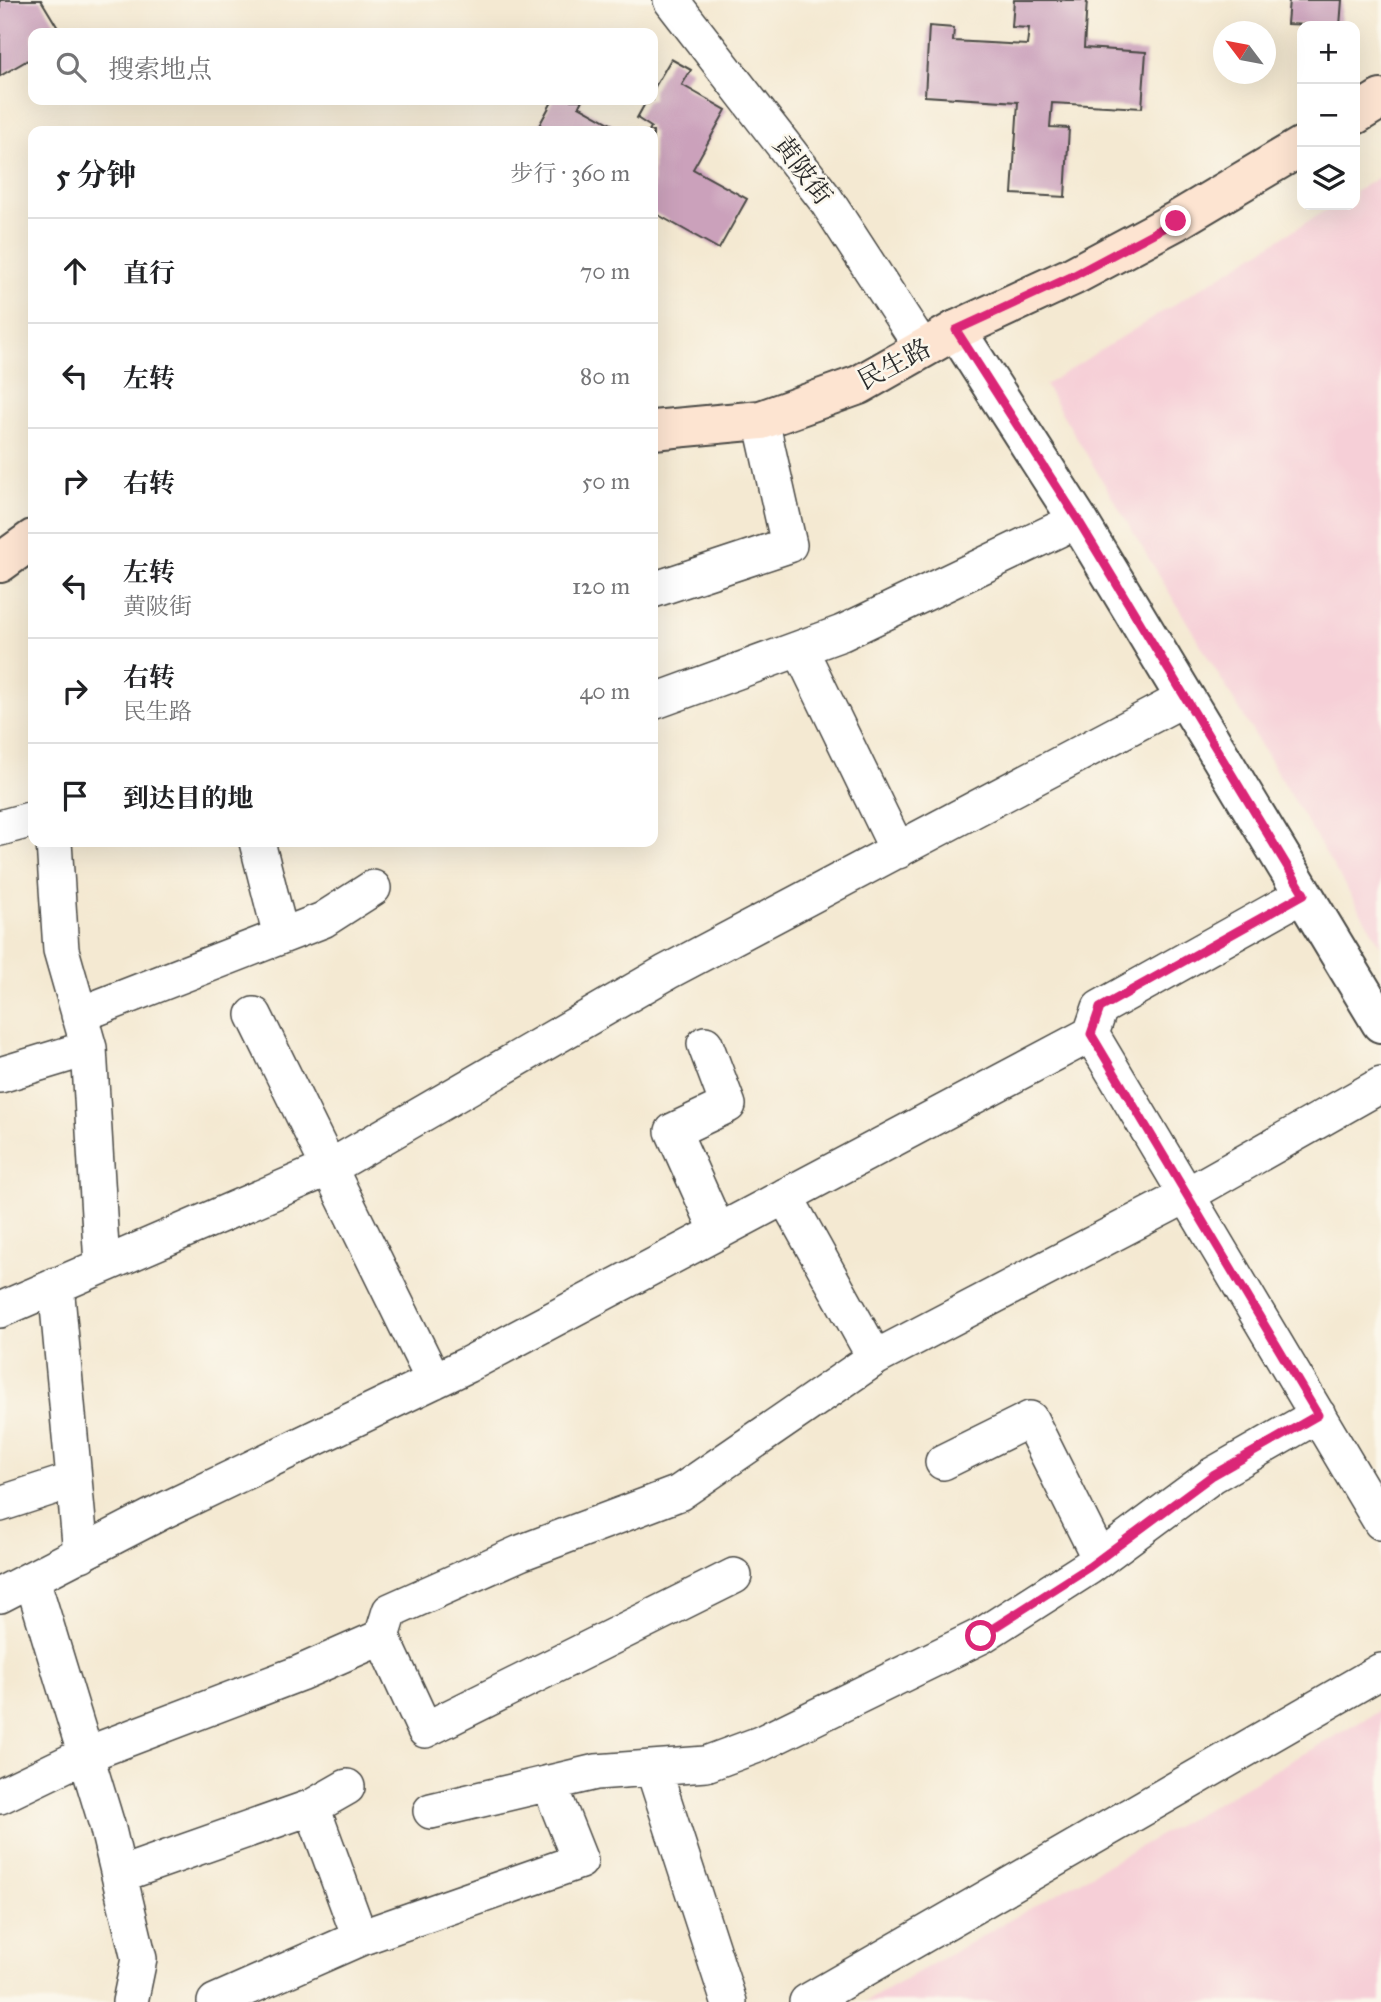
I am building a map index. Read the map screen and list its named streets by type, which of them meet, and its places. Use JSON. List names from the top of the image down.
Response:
{
  "streets": {
    "main road": ["民生路"],
    "street": ["黄陂街"]
  },
  "crossings": [
    ["黄陂街", "民生路"]
  ],
  "north": "top left",
  "page": {
    "map_buttons": ["+", "−"],
    "search": "搜索地点",
    "heading": ["5 分钟", "步行 · 360 m"],
    "list": [
      ["直行", "70 m"],
      ["左转", "80 m"],
      ["右转", "50 m"],
      ["左转", "黄陂街", "120 m"],
      ["右转", "民生路", "40 m"],
      "到达目的地"
    ]
  }
}
